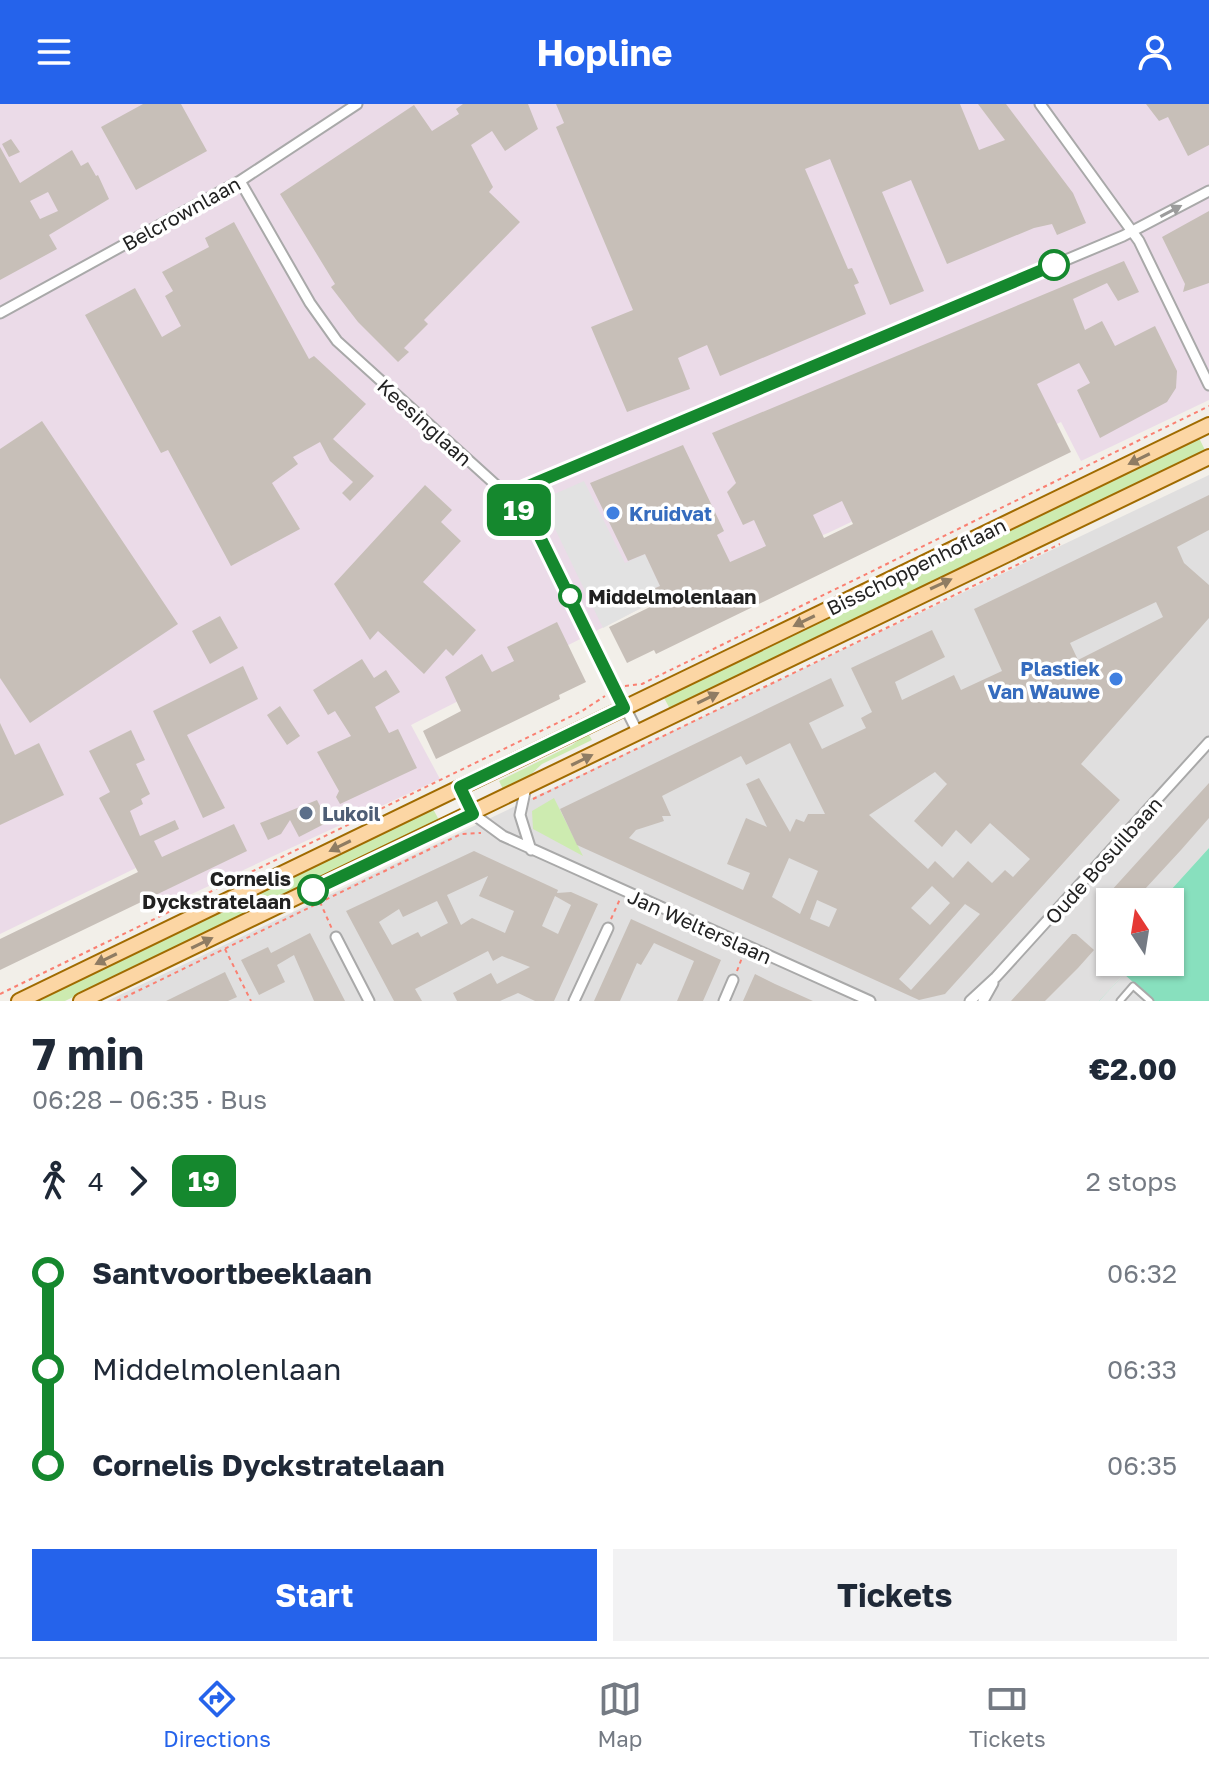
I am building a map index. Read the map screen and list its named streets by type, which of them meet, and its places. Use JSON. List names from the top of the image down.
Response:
{
  "streets": {
    "main road": ["Bisschoppenhoflaan"],
    "street": [
      "Belcrownlaan",
      "Keesinglaan",
      "Oude Bosuilbaan",
      "Jan Welterslaan"
    ]
  },
  "crossings": [
    ["Belcrownlaan", "Keesinglaan"],
    ["Keesinglaan", "Bisschoppenhoflaan"],
    ["Bisschoppenhoflaan", "Jan Welterslaan"]
  ],
  "places": [
    "Kruidvat",
    "Middelmolenlaan",
    "Plastiek Van Wauwe",
    "Lukoil",
    "Cornelis Dyckstratelaan"
  ],
  "lines": ["bus line 19"],
  "north": "top",
  "page": {
    "header": "Hopline",
    "on_map": "19",
    "heading": ["7 min", "06:28 – 06:35 · Bus", "€2.00"],
    "legs": ["4", "19", "2 stops"],
    "list": [
      {
        "name": "Santvoortbeeklaan",
        "value": "06:32"
      },
      {
        "name": "Middelmolenlaan",
        "value": "06:33"
      },
      {
        "name": "Cornelis Dyckstratelaan",
        "value": "06:35"
      }
    ],
    "buttons": ["Start", "Tickets"],
    "tabs": ["Directions", "Map", "Tickets"]
  }
}
